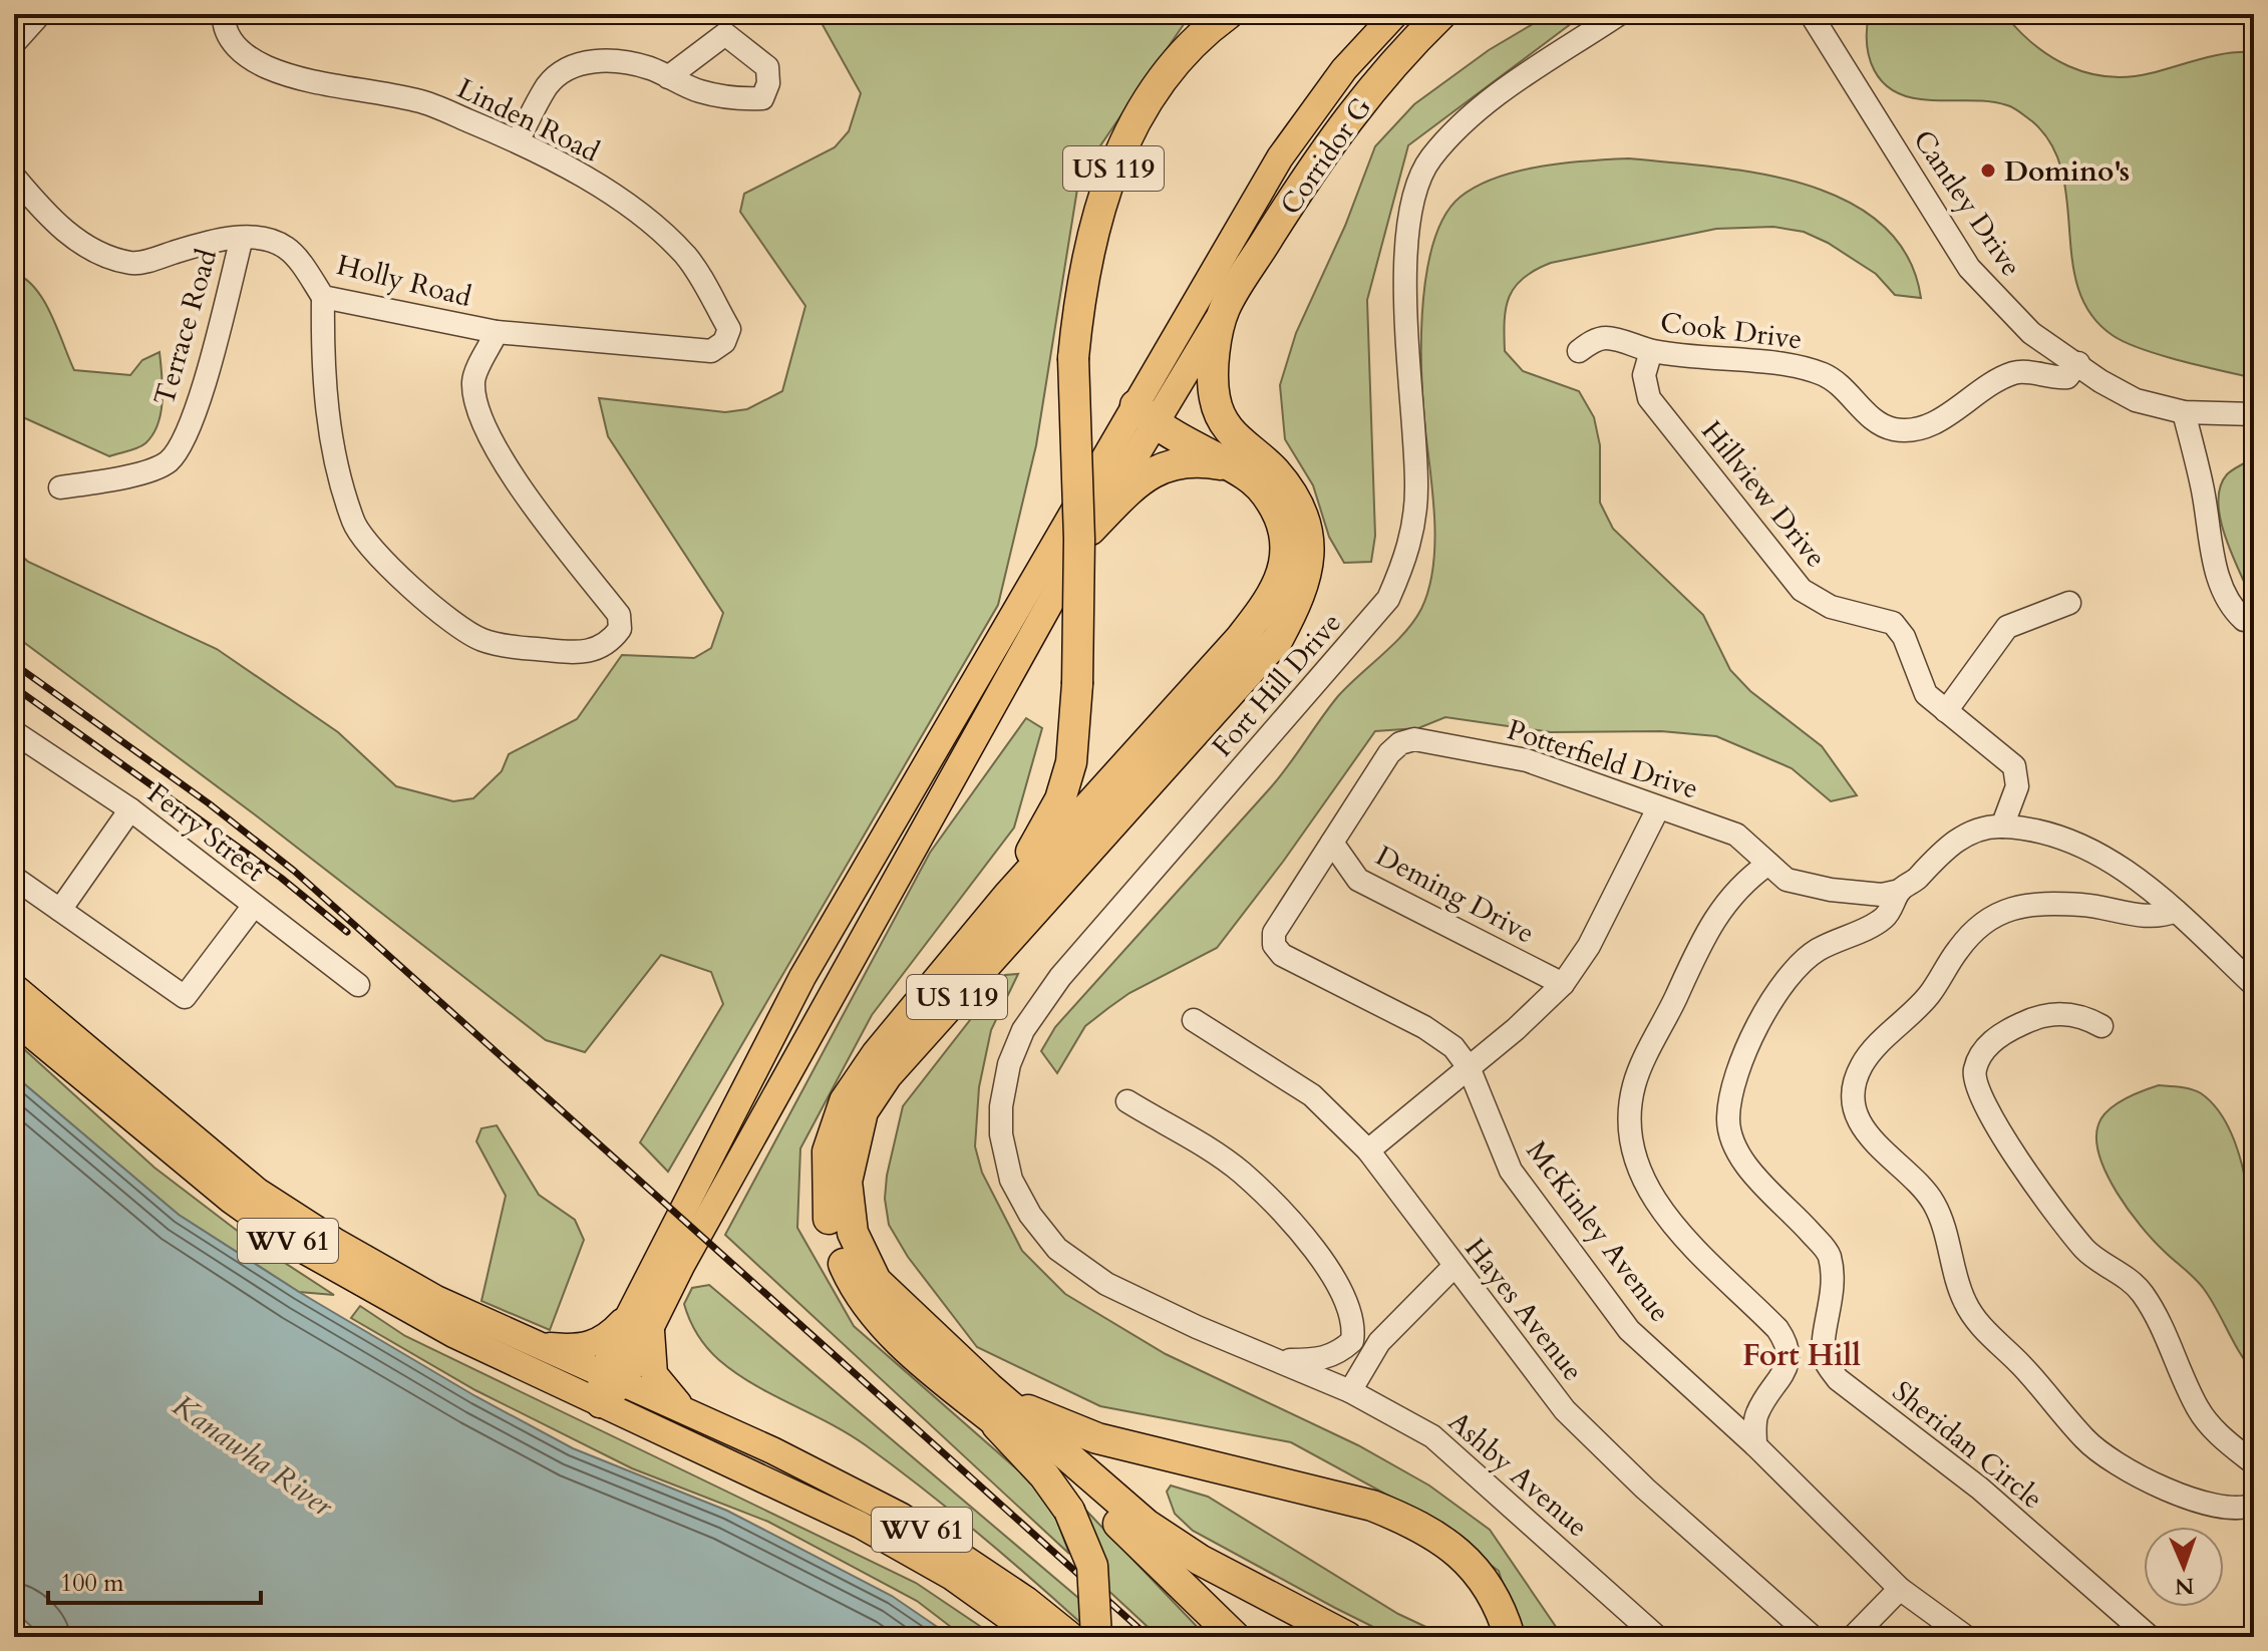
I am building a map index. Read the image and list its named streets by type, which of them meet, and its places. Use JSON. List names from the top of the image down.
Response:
{
  "streets": {
    "highway": ["Corridor G", "US 119"],
    "main road": ["WV 61"],
    "street": [
      "Linden Road",
      "Cantley Drive",
      "Holly Road",
      "Terrace Road",
      "Cook Drive",
      "Hillview Drive",
      "Fort Hill Drive",
      "Potterfield Drive",
      "Ferry Street",
      "Deming Drive",
      "McKinley Avenue",
      "Hayes Avenue",
      "Sheridan Circle",
      "Ashby Avenue"
    ]
  },
  "crossings": [
    ["Linden Road", "Holly Road"],
    ["Corridor G", "US 119"],
    ["Cantley Drive", "Cook Drive"],
    ["Holly Road", "Terrace Road"],
    ["Cook Drive", "Hillview Drive"],
    ["Fort Hill Drive", "Ashby Avenue"],
    ["Potterfield Drive", "Deming Drive"],
    ["Potterfield Drive", "McKinley Avenue"]
  ],
  "districts": ["Fort Hill"],
  "water": ["Kanawha River"],
  "places": ["Domino's"],
  "scale_bar": "100 m",
  "north": "bottom"
}
